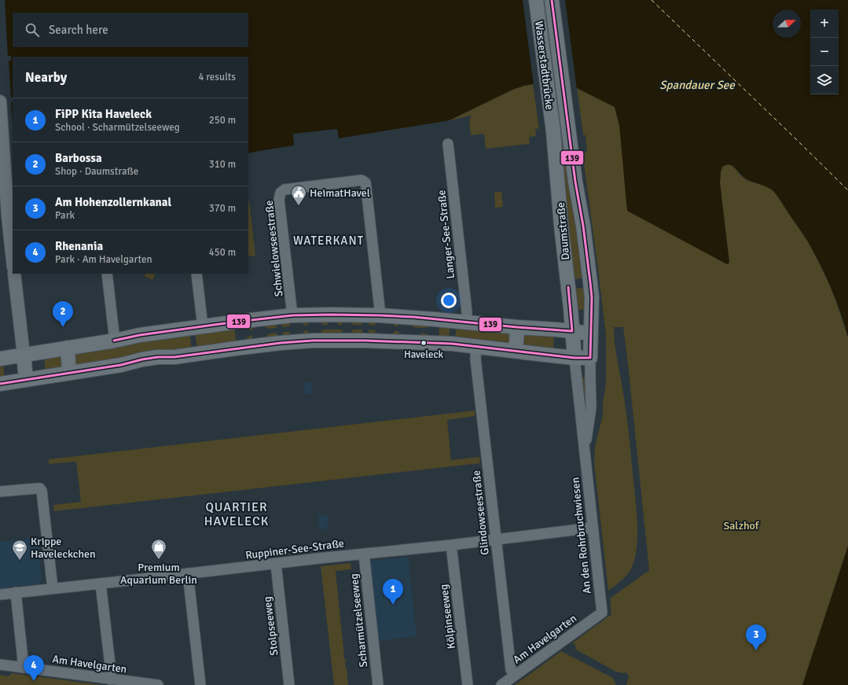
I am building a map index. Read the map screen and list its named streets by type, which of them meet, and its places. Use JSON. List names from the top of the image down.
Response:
{
  "streets": {
    "main road": ["Wasserstadtbrücke", "Daumstraße"],
    "street": [
      "Langer-See-Straße",
      "Schwielowseestraße",
      "Glindowseestraße",
      "An den Rohrbruchwiesen",
      "Ruppiner-See-Straße",
      "Kölpinseeweg",
      "Scharmützelseeweg",
      "Stolpseeweg",
      "Am Havelgarten"
    ]
  },
  "crossings": [
    ["Wasserstadtbrücke", "Daumstraße"],
    ["Daumstraße", "An den Rohrbruchwiesen"],
    ["Glindowseestraße", "Ruppiner-See-Straße"],
    ["Glindowseestraße", "Am Havelgarten"],
    ["An den Rohrbruchwiesen", "Ruppiner-See-Straße"],
    ["An den Rohrbruchwiesen", "Am Havelgarten"],
    ["Ruppiner-See-Straße", "Kölpinseeweg"],
    ["Ruppiner-See-Straße", "Scharmützelseeweg"],
    ["Ruppiner-See-Straße", "Stolpseeweg"]
  ],
  "districts": ["WATERKANT", "QUARTIER HAVELECK"],
  "water": ["Spandauer See"],
  "parks": ["Salzhof"],
  "places": {
    "public building": ["HeimatHavel"],
    "other": ["Haveleck"],
    "shop": ["Premium Aquarium Berlin"],
    "school or university": ["Krippe Haveleckchen"]
  },
  "lines": ["transit line 139"],
  "north": "right",
  "page": {
    "map_buttons": ["+", "−"],
    "search": "Search here",
    "heading": ["Nearby", "4 results"],
    "list": [
      {
        "mark": "1",
        "name": "FiPP Kita Haveleck",
        "note": "School · Scharmützelseeweg",
        "value": "250 m"
      },
      {
        "mark": "2",
        "name": "Barbossa",
        "note": "Shop · Daumstraße",
        "value": "310 m"
      },
      {
        "mark": "3",
        "name": "Am Hohenzollernkanal",
        "note": "Park",
        "value": "370 m"
      },
      {
        "mark": "4",
        "name": "Rhenania",
        "note": "Park · Am Havelgarten",
        "value": "450 m"
      }
    ],
    "pins": [
      "2",
      "1",
      "3",
      "4"
    ]
  }
}
